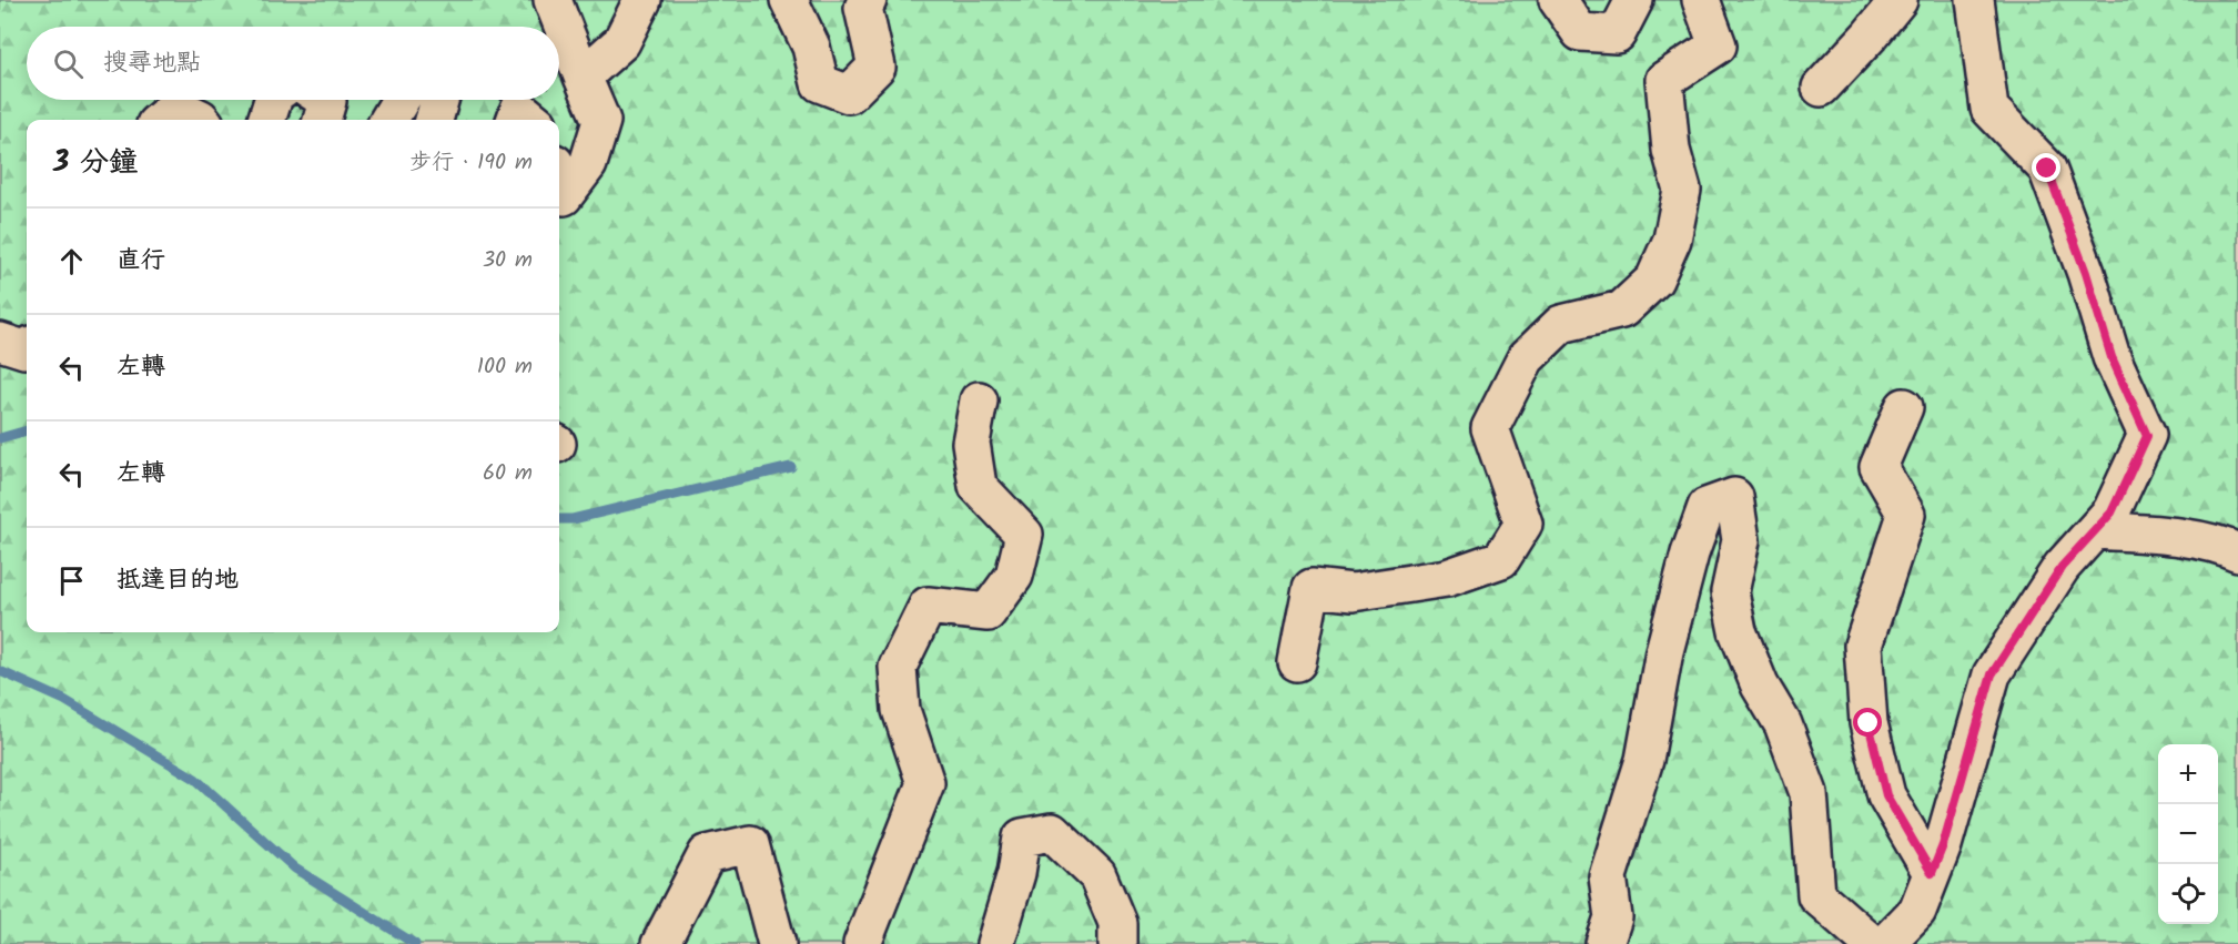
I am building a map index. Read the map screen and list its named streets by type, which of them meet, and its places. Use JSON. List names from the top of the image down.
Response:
{
  "page": {
    "search": "搜尋地點",
    "heading": ["3 分鐘", "步行 · 190 m"],
    "list": [
      ["直行", "30 m"],
      ["左轉", "100 m"],
      ["左轉", "60 m"],
      "抵達目的地"
    ],
    "map_buttons": ["+", "−"]
  }
}
